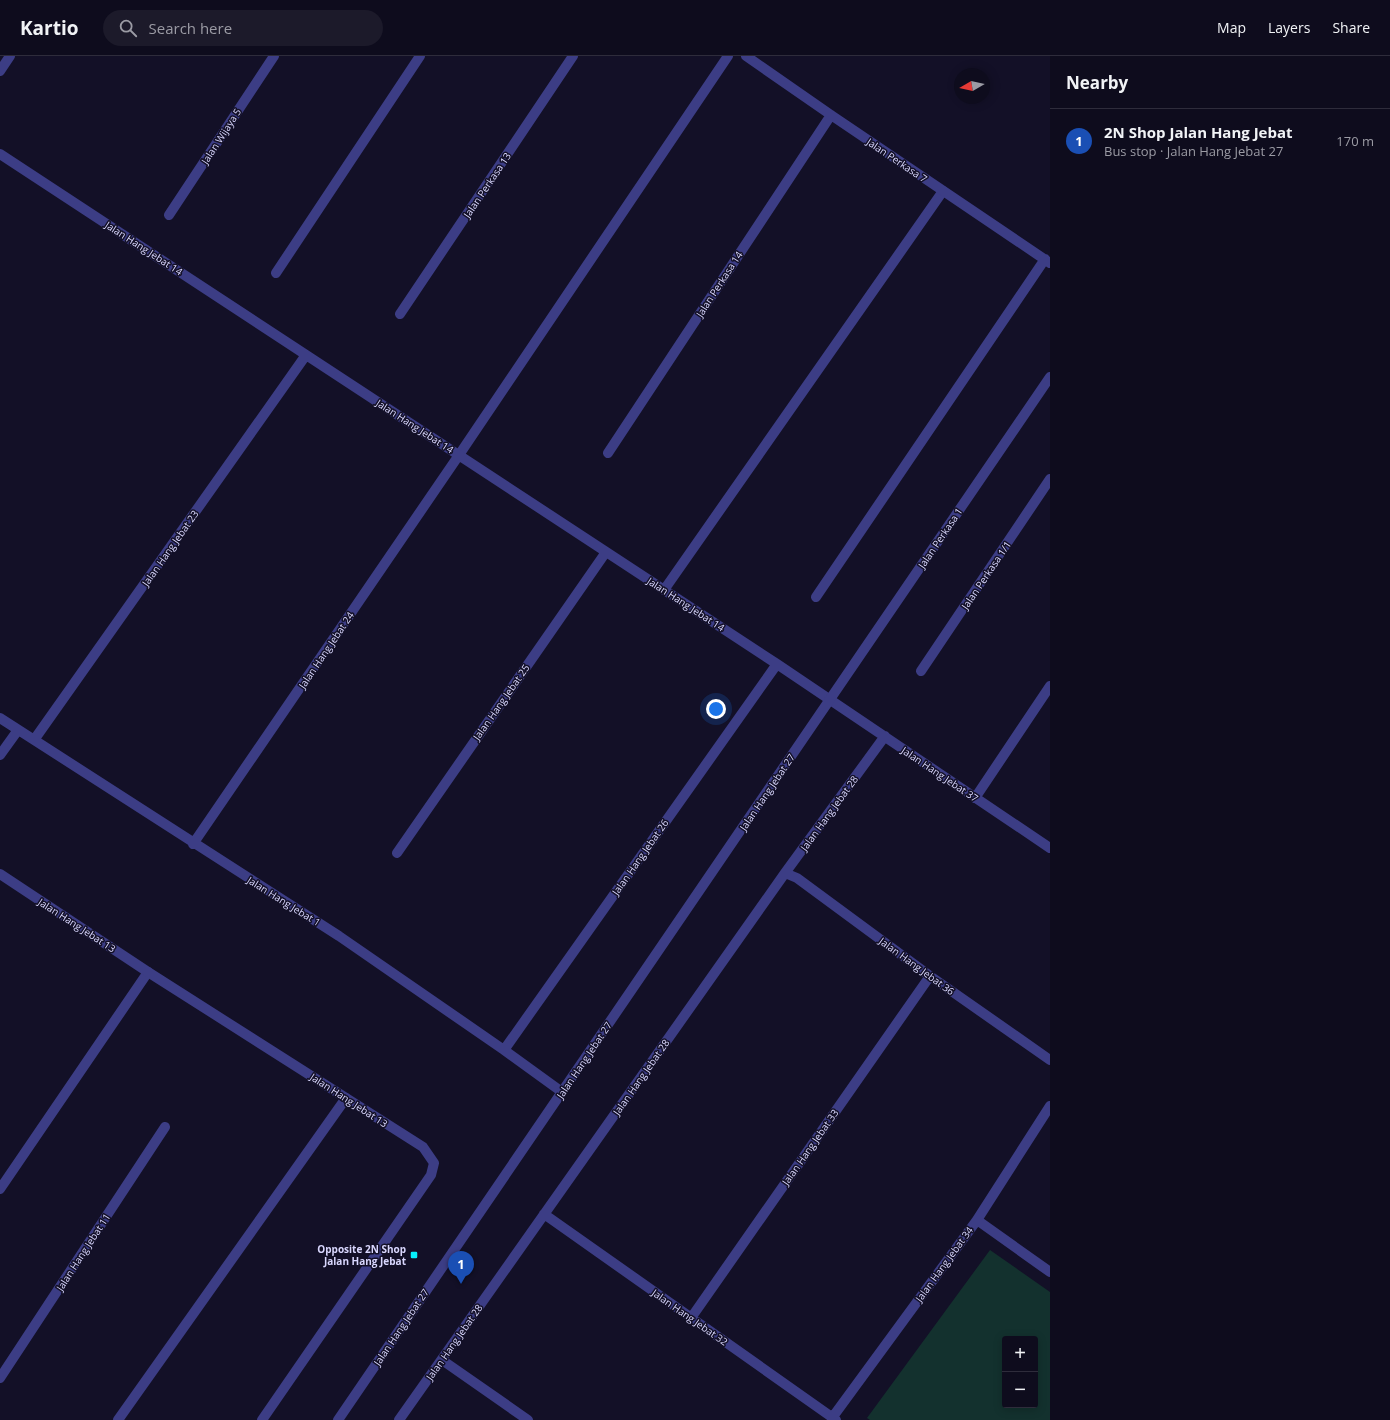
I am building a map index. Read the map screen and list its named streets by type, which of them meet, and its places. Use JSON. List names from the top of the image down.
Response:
{
  "streets": {
    "street": [
      "Jalan Wijaya 5",
      "Jalan Perkasa 7",
      "Jalan Perkasa 13",
      "Jalan Hang Jebat 14",
      "Jalan Perkasa 14",
      "Jalan Perkasa 1",
      "Jalan Hang Jebat 23",
      "Jalan Perkasa 1/1",
      "Jalan Hang Jebat 24",
      "Jalan Hang Jebat 25",
      "Jalan Hang Jebat 37",
      "Jalan Hang Jebat 27",
      "Jalan Hang Jebat 28",
      "Jalan Hang Jebat 26",
      "Jalan Hang Jebat 1",
      "Jalan Hang Jebat 13",
      "Jalan Hang Jebat 36",
      "Jalan Hang Jebat 33",
      "Jalan Hang Jebat 11",
      "Jalan Hang Jebat 34",
      "Jalan Hang Jebat 32"
    ]
  },
  "crossings": [
    ["Jalan Perkasa 7", "Jalan Perkasa 14"],
    ["Jalan Hang Jebat 14", "Jalan Perkasa 1"],
    ["Jalan Hang Jebat 14", "Jalan Hang Jebat 23"],
    ["Jalan Hang Jebat 14", "Jalan Hang Jebat 24"],
    ["Jalan Hang Jebat 14", "Jalan Hang Jebat 25"],
    ["Jalan Hang Jebat 14", "Jalan Hang Jebat 37"],
    ["Jalan Hang Jebat 14", "Jalan Hang Jebat 27"],
    ["Jalan Hang Jebat 14", "Jalan Hang Jebat 26"],
    ["Jalan Perkasa 1", "Jalan Hang Jebat 37"],
    ["Jalan Perkasa 1", "Jalan Hang Jebat 27"],
    ["Jalan Hang Jebat 23", "Jalan Hang Jebat 1"],
    ["Jalan Hang Jebat 24", "Jalan Hang Jebat 1"],
    ["Jalan Hang Jebat 37", "Jalan Hang Jebat 27"],
    ["Jalan Hang Jebat 37", "Jalan Hang Jebat 28"],
    ["Jalan Hang Jebat 27", "Jalan Hang Jebat 1"],
    ["Jalan Hang Jebat 28", "Jalan Hang Jebat 36"],
    ["Jalan Hang Jebat 28", "Jalan Hang Jebat 32"],
    ["Jalan Hang Jebat 26", "Jalan Hang Jebat 1"],
    ["Jalan Hang Jebat 36", "Jalan Hang Jebat 33"],
    ["Jalan Hang Jebat 33", "Jalan Hang Jebat 32"],
    ["Jalan Hang Jebat 34", "Jalan Hang Jebat 32"]
  ],
  "places": {
    "transit": ["Opposite 2N Shop Jalan Hang Jebat"]
  },
  "north": "left",
  "page": {
    "header": "Kartio",
    "search": "Search here",
    "nav": ["Map", "Layers", "Share"],
    "heading": "Nearby",
    "list": [
      {
        "mark": "1",
        "name": "2N Shop Jalan Hang Jebat",
        "note": "Bus stop · Jalan Hang Jebat 27",
        "value": "170 m"
      }
    ],
    "pins": "1",
    "map_buttons": ["+", "−"]
  }
}
